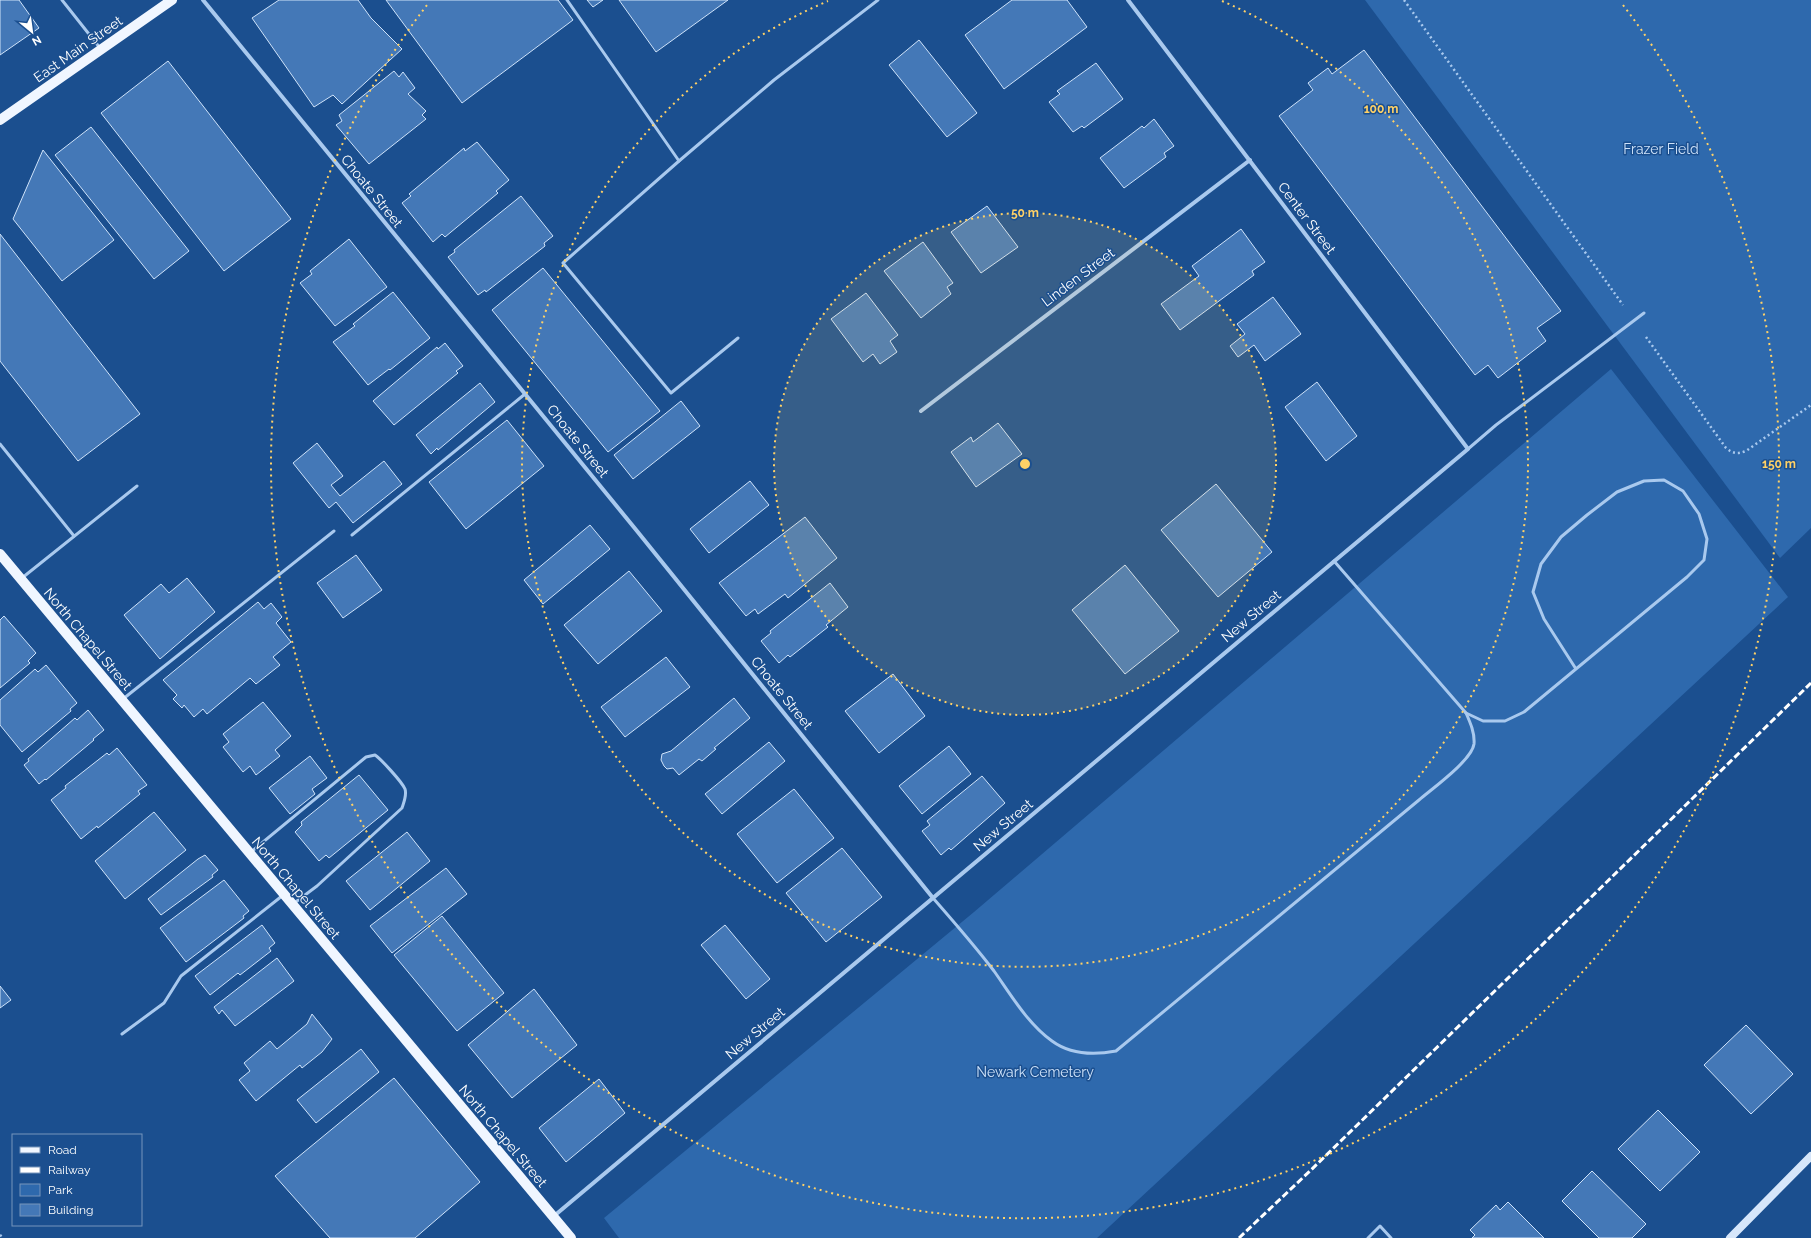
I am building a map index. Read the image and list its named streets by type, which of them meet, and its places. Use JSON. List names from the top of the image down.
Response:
{
  "streets": {
    "main road": ["East Main Street", "North Chapel Street"],
    "street": [
      "Choate Street",
      "Center Street",
      "Linden Street",
      "New Street"
    ]
  },
  "crossings": [
    ["Choate Street", "New Street"],
    ["Center Street", "Linden Street"],
    ["Center Street", "New Street"],
    ["New Street", "North Chapel Street"]
  ],
  "parks": ["Frazer Field", "Newark Cemetery"],
  "legend": [
    "Road",
    "Railway",
    "Park",
    "Building"
  ],
  "north": "bottom right",
  "rings": ["100 m", "50 m", "150 m"]
}
